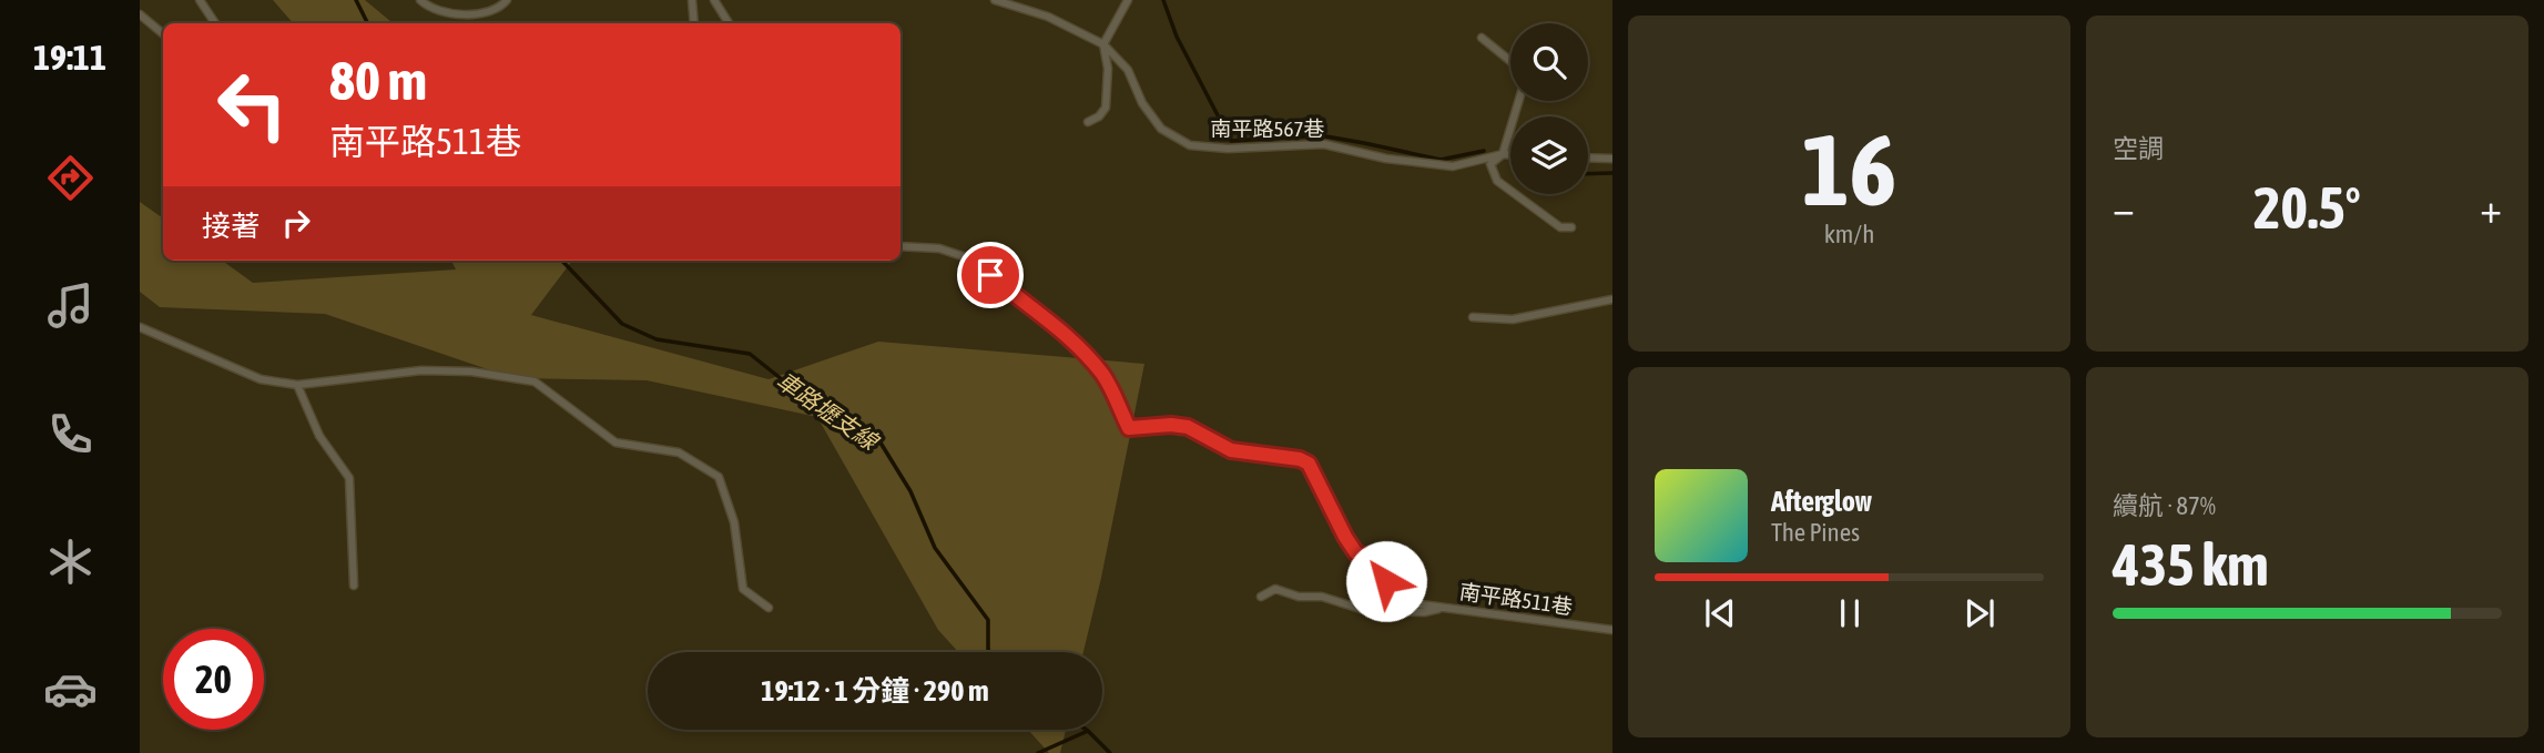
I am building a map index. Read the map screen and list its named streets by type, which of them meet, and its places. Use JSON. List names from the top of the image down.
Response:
{
  "streets": {
    "lane": ["南平路567巷", "南平路511巷"]
  },
  "water": ["車路壢支線"],
  "page": {
    "tabs": "19:11",
    "tile": [
      ["16", "km/h"],
      "空調",
      ["續航 · 87%", "435 km"]
    ],
    "turn": ["80 m", "南平路511巷"],
    "heat": ["−", "20.5°", "+"],
    "then": "接著",
    "song": ["Afterglow", "The Pines"],
    "limit": "20",
    "trip": "19:12 · 1 分鐘 · 290 m"
  }
}
